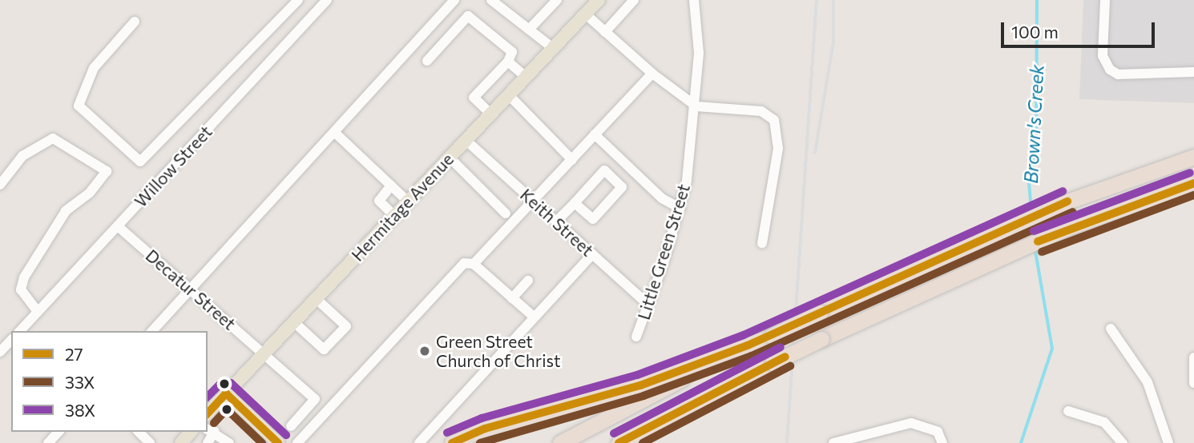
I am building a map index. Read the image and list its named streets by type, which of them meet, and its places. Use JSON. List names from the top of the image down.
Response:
{
  "streets": {
    "main road": ["Hermitage Avenue"],
    "street": [
      "Willow Street",
      "Keith Street",
      "Little Green Street",
      "Decatur Street"
    ]
  },
  "crossings": [
    ["Willow Street", "Decatur Street"],
    ["Hermitage Avenue", "Keith Street"],
    ["Hermitage Avenue", "Decatur Street"],
    ["Keith Street", "Little Green Street"]
  ],
  "water": ["Brown's Creek"],
  "places": ["Green Street Church of Christ"],
  "lines": ["transit line 38X", "transit line 27", "transit line 33X"],
  "legend": ["27", "33X", "38X"],
  "scale_bar": "100 m"
}
